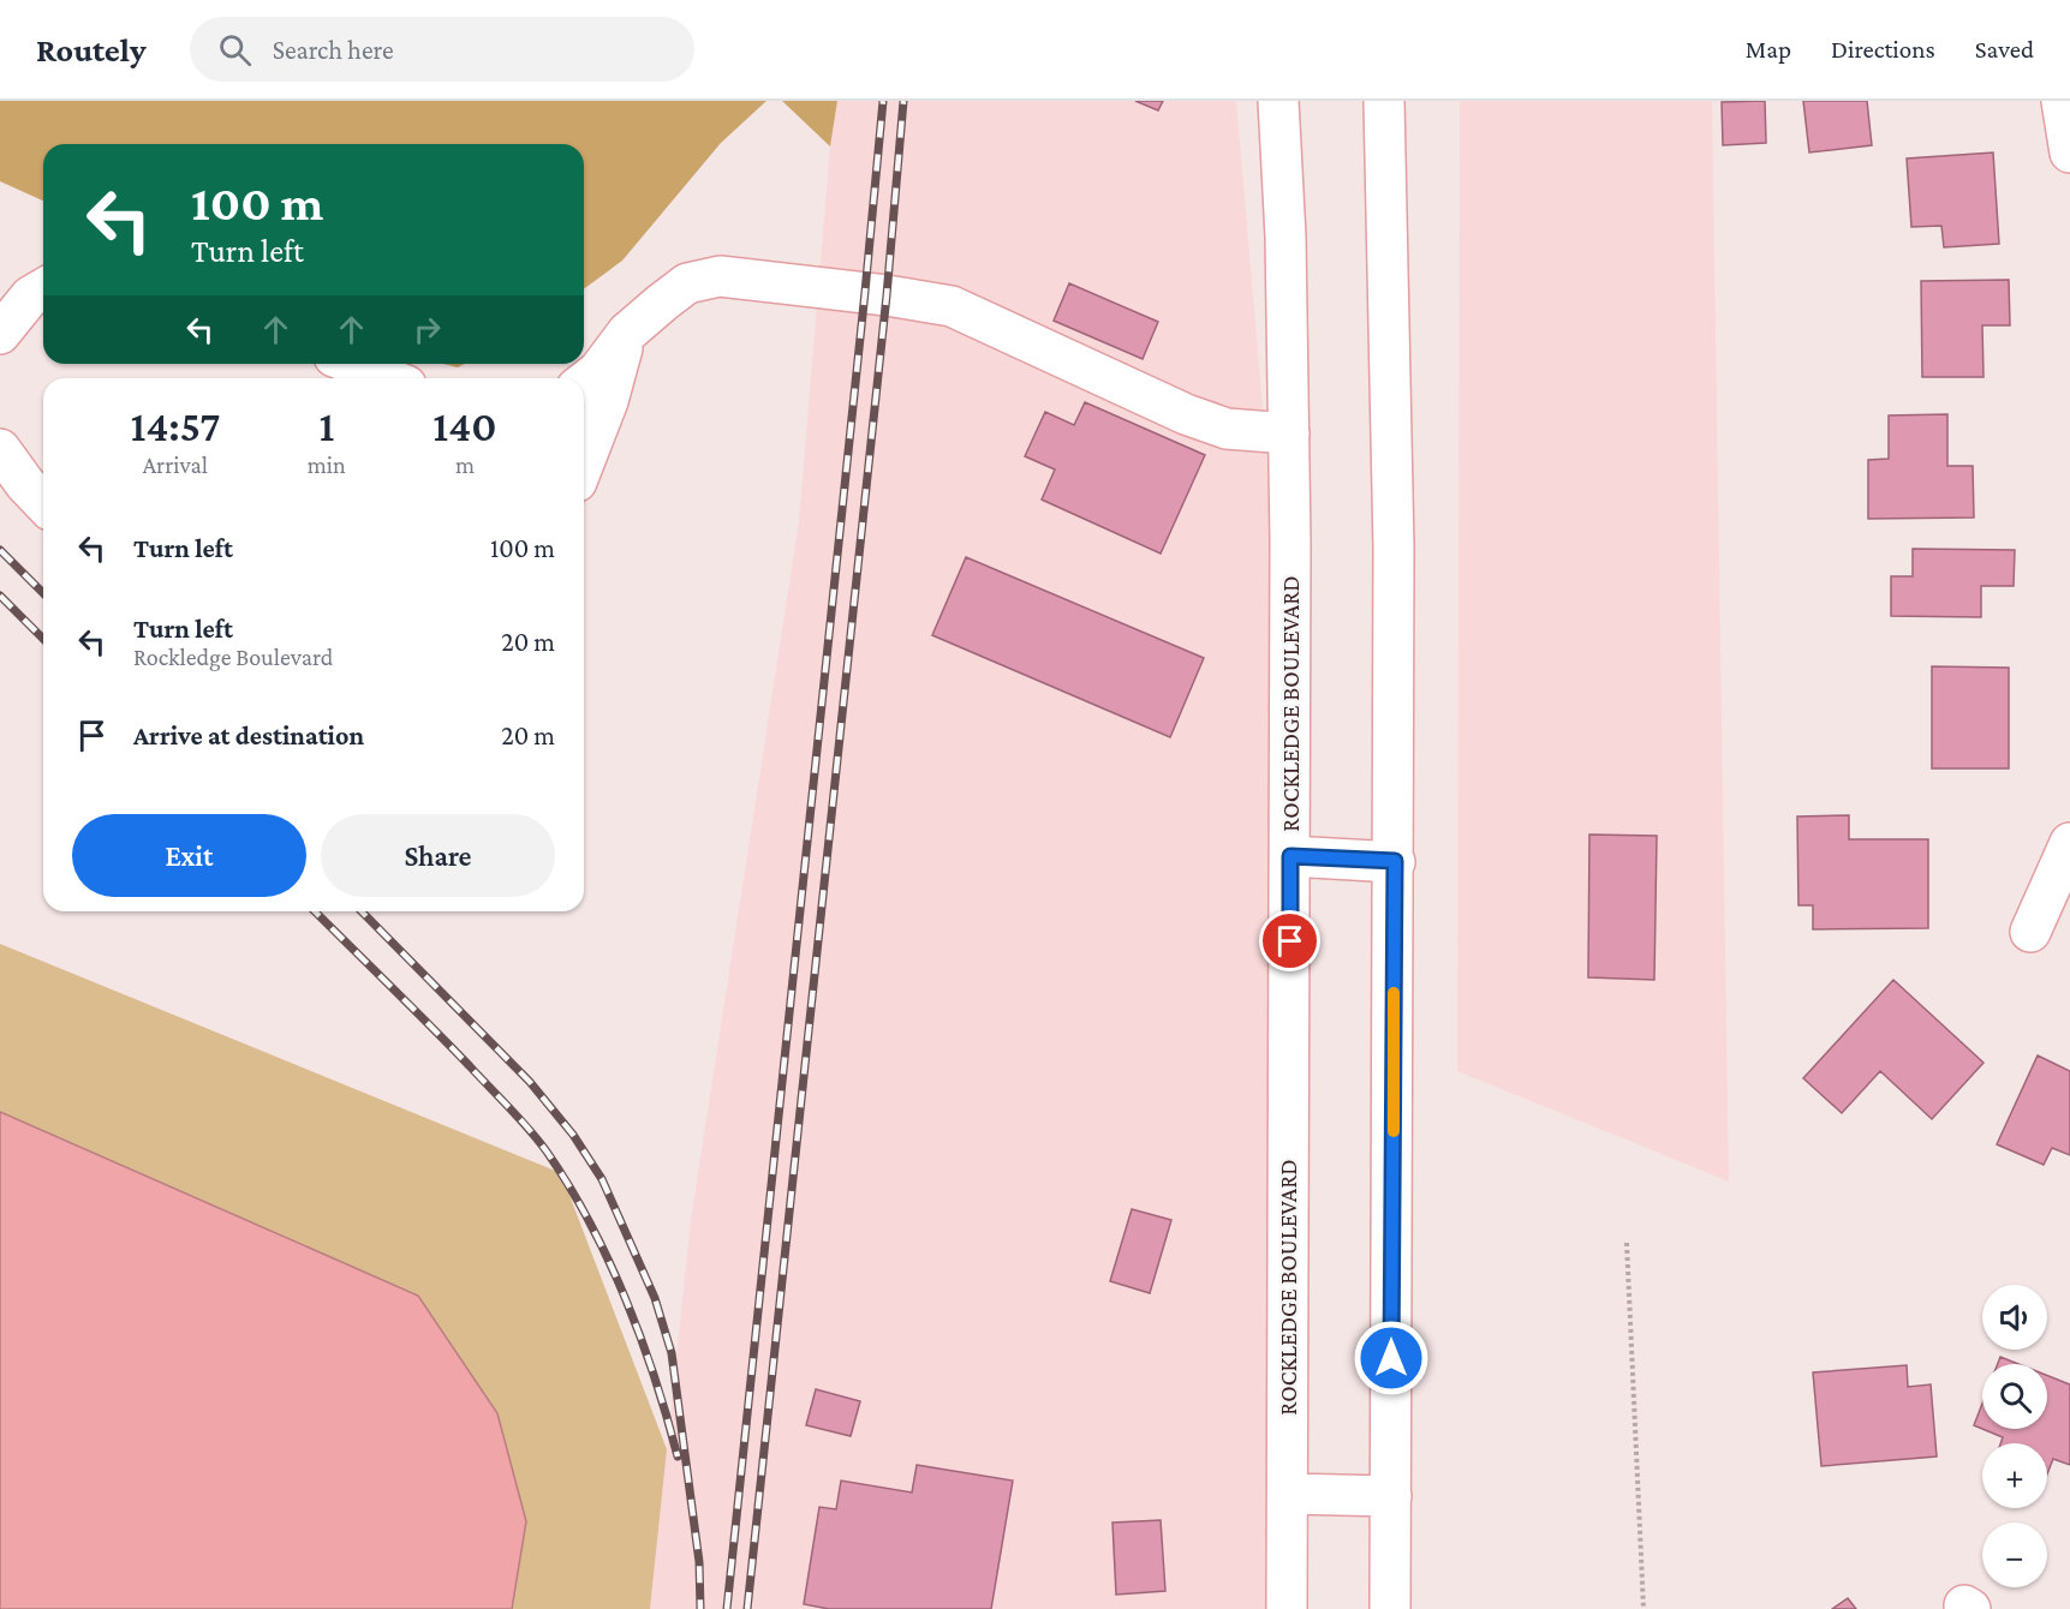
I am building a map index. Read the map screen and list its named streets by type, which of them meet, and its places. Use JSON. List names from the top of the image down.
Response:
{
  "streets": {
    "main road": ["ROCKLEDGE BOULEVARD"]
  },
  "page": {
    "header": "Routely",
    "search": "Search here",
    "nav": ["Map", "Directions", "Saved"],
    "turn": ["100 m", "Turn left"],
    "eta": [
      "14:57",
      "Arrival",
      "1",
      "min",
      "140",
      "m"
    ],
    "list": [
      {
        "name": "Turn left",
        "value": "100 m"
      },
      {
        "name": "Turn left",
        "note": "Rockledge Boulevard",
        "value": "20 m"
      },
      {
        "name": "Arrive at destination",
        "value": "20 m"
      }
    ],
    "buttons": ["Exit", "Share"],
    "map_buttons": ["+", "−"]
  }
}
